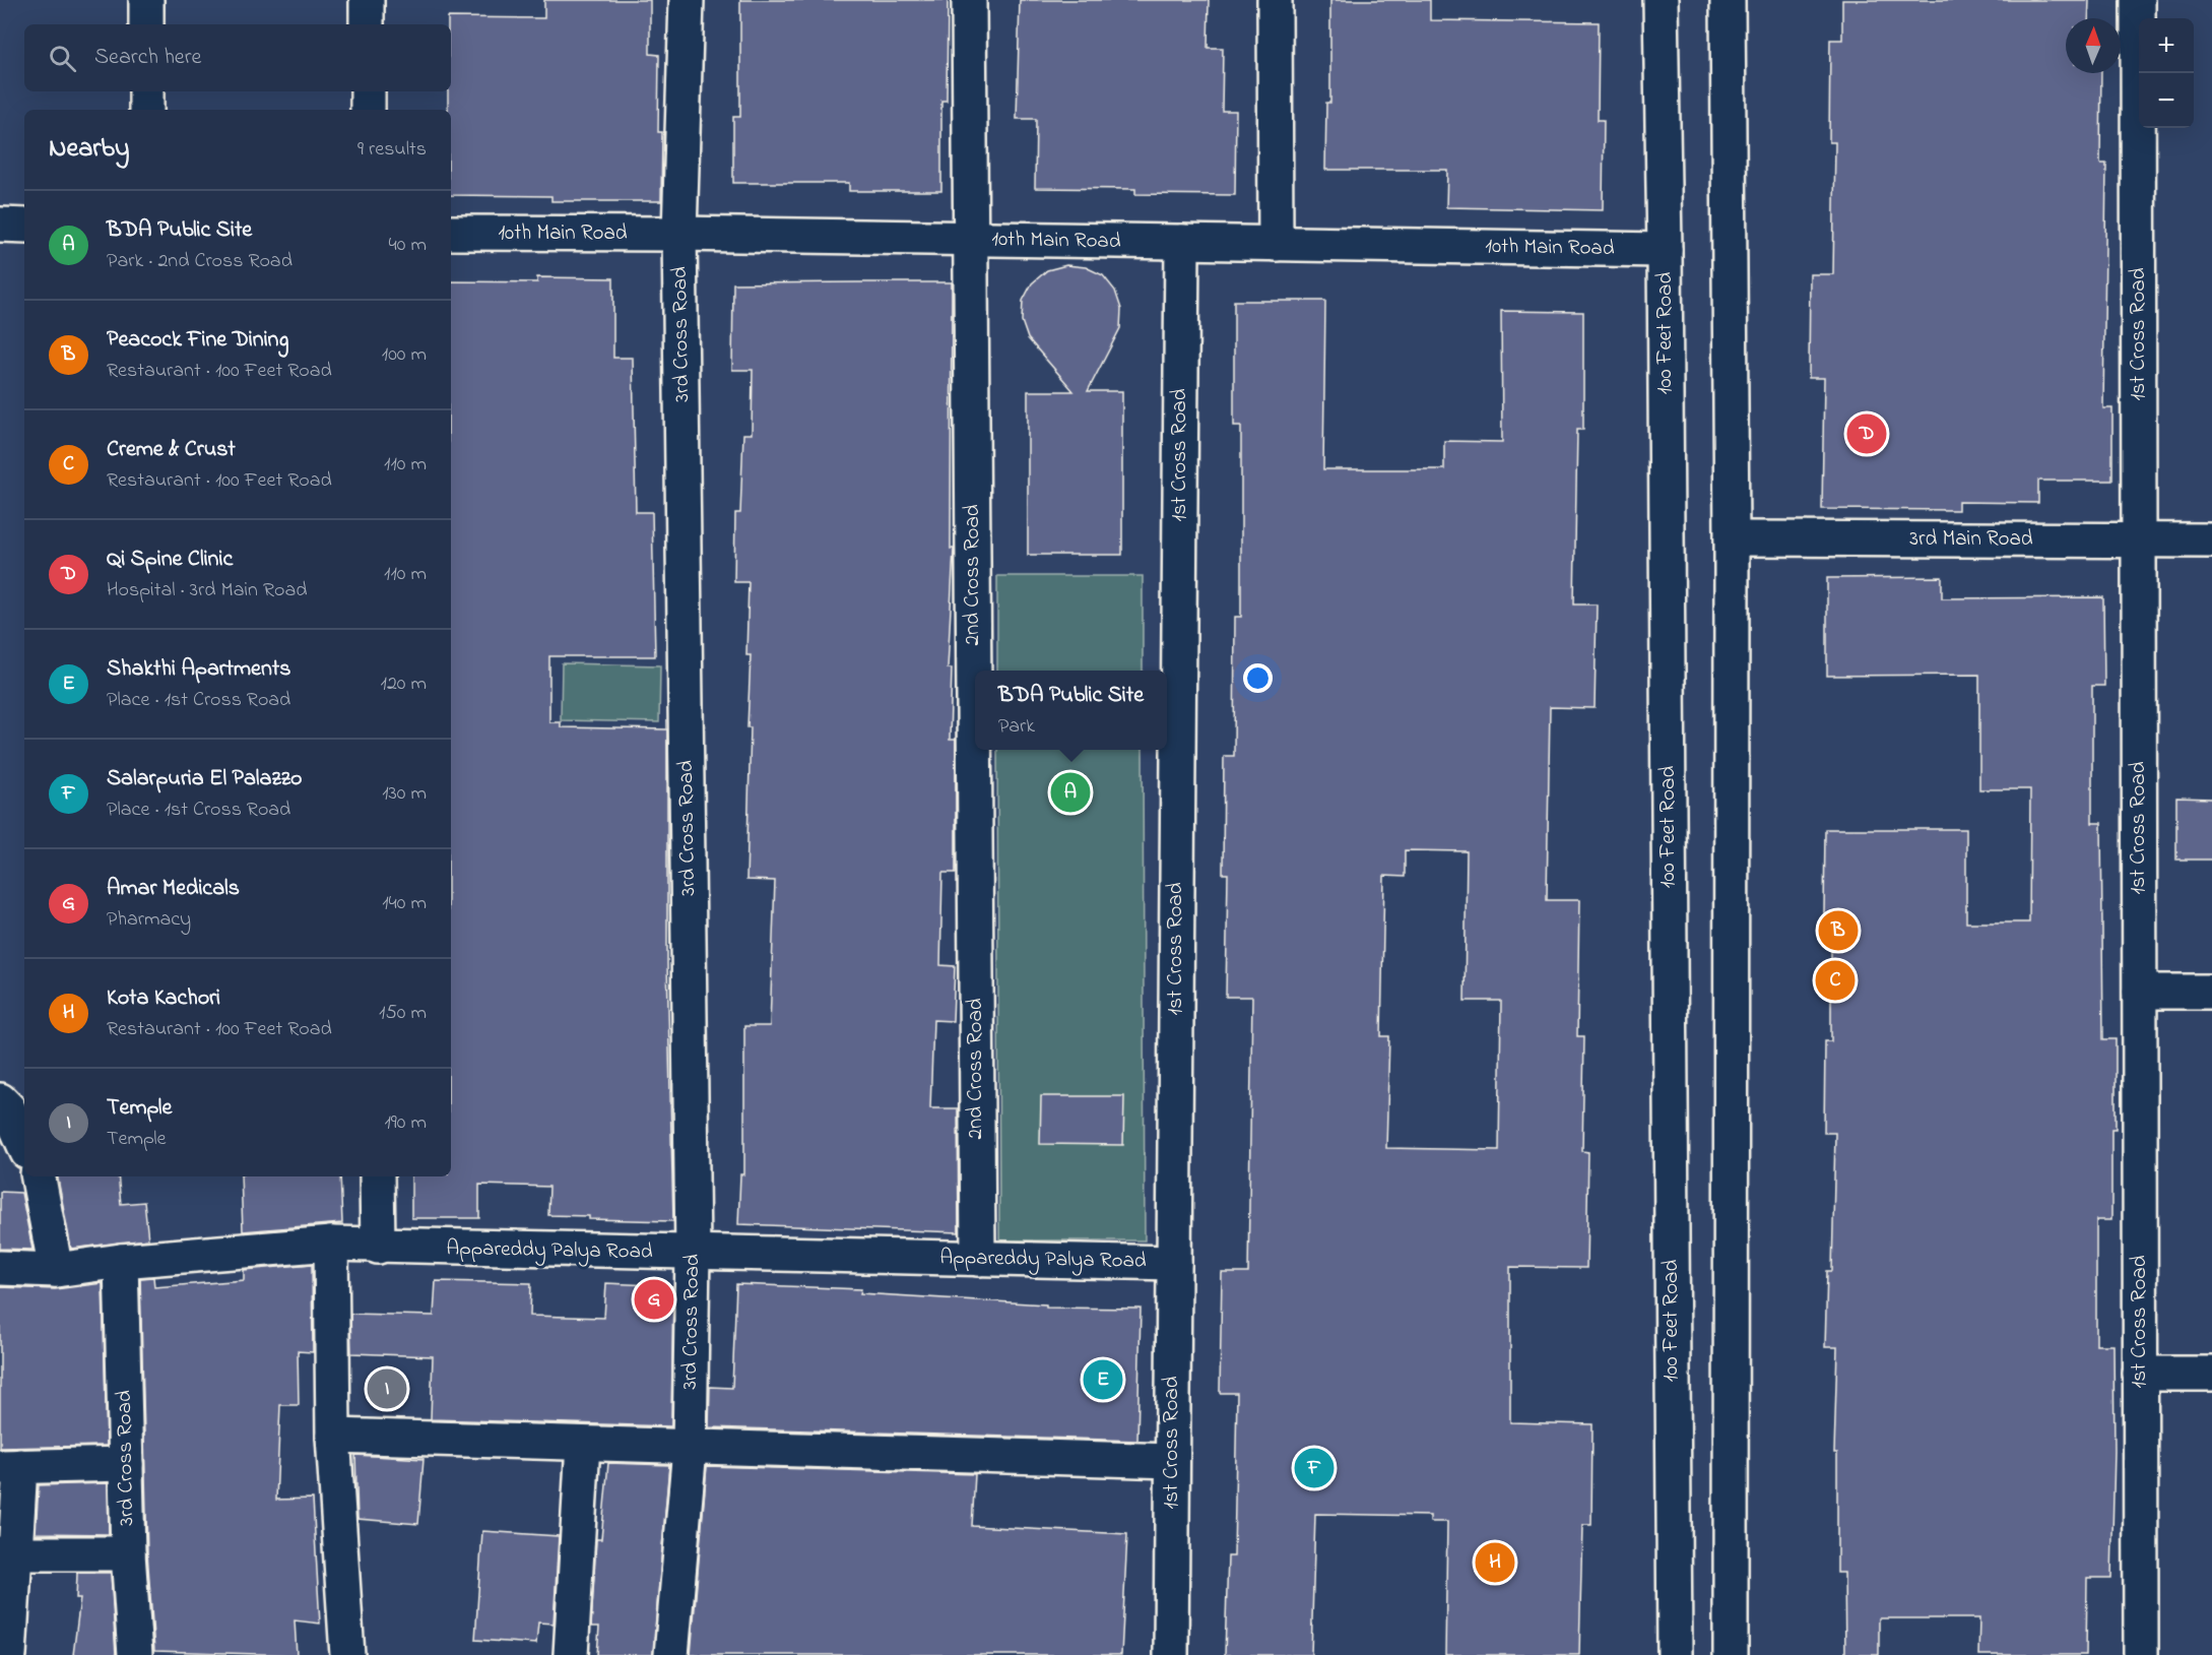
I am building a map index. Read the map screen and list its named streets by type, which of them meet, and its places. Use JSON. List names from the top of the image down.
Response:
{
  "streets": {
    "street": [
      "10th Main Road",
      "100 Feet Road",
      "3rd Cross Road",
      "1st Cross Road",
      "3rd Main Road",
      "2nd Cross Road",
      "Appareddy Palya Road"
    ]
  },
  "crossings": [
    ["10th Main Road", "100 Feet Road"],
    ["10th Main Road", "3rd Cross Road"],
    ["10th Main Road", "1st Cross Road"],
    ["10th Main Road", "2nd Cross Road"],
    ["3rd Cross Road", "Appareddy Palya Road"],
    ["1st Cross Road", "3rd Main Road"],
    ["1st Cross Road", "Appareddy Palya Road"],
    ["2nd Cross Road", "Appareddy Palya Road"]
  ],
  "north": "top",
  "page": {
    "map_buttons": ["+", "−"],
    "search": "Search here",
    "heading": ["Nearby", "9 results"],
    "list": [
      {
        "mark": "A",
        "name": "BDA Public Site",
        "note": "Park · 2nd Cross Road",
        "value": "40 m"
      },
      {
        "mark": "B",
        "name": "Peacock Fine Dining",
        "note": "Restaurant · 100 Feet Road",
        "value": "100 m"
      },
      {
        "mark": "C",
        "name": "Creme & Crust",
        "note": "Restaurant · 100 Feet Road",
        "value": "110 m"
      },
      {
        "mark": "D",
        "name": "Qi Spine Clinic",
        "note": "Hospital · 3rd Main Road",
        "value": "110 m"
      },
      {
        "mark": "E",
        "name": "Shakthi Apartments",
        "note": "Place · 1st Cross Road",
        "value": "120 m"
      },
      {
        "mark": "F",
        "name": "Salarpuria El Palazzo",
        "note": "Place · 1st Cross Road",
        "value": "130 m"
      },
      {
        "mark": "G",
        "name": "Amar Medicals",
        "note": "Pharmacy",
        "value": "140 m"
      },
      {
        "mark": "H",
        "name": "Kota Kachori",
        "note": "Restaurant · 100 Feet Road",
        "value": "150 m"
      },
      {
        "mark": "I",
        "name": "Temple",
        "note": "Temple",
        "value": "190 m"
      }
    ],
    "pins": [
      "D",
      "A",
      "B",
      "C",
      "G",
      "E",
      "I",
      "F",
      "H"
    ],
    "popup": ["BDA Public Site", "Park"]
  }
}
